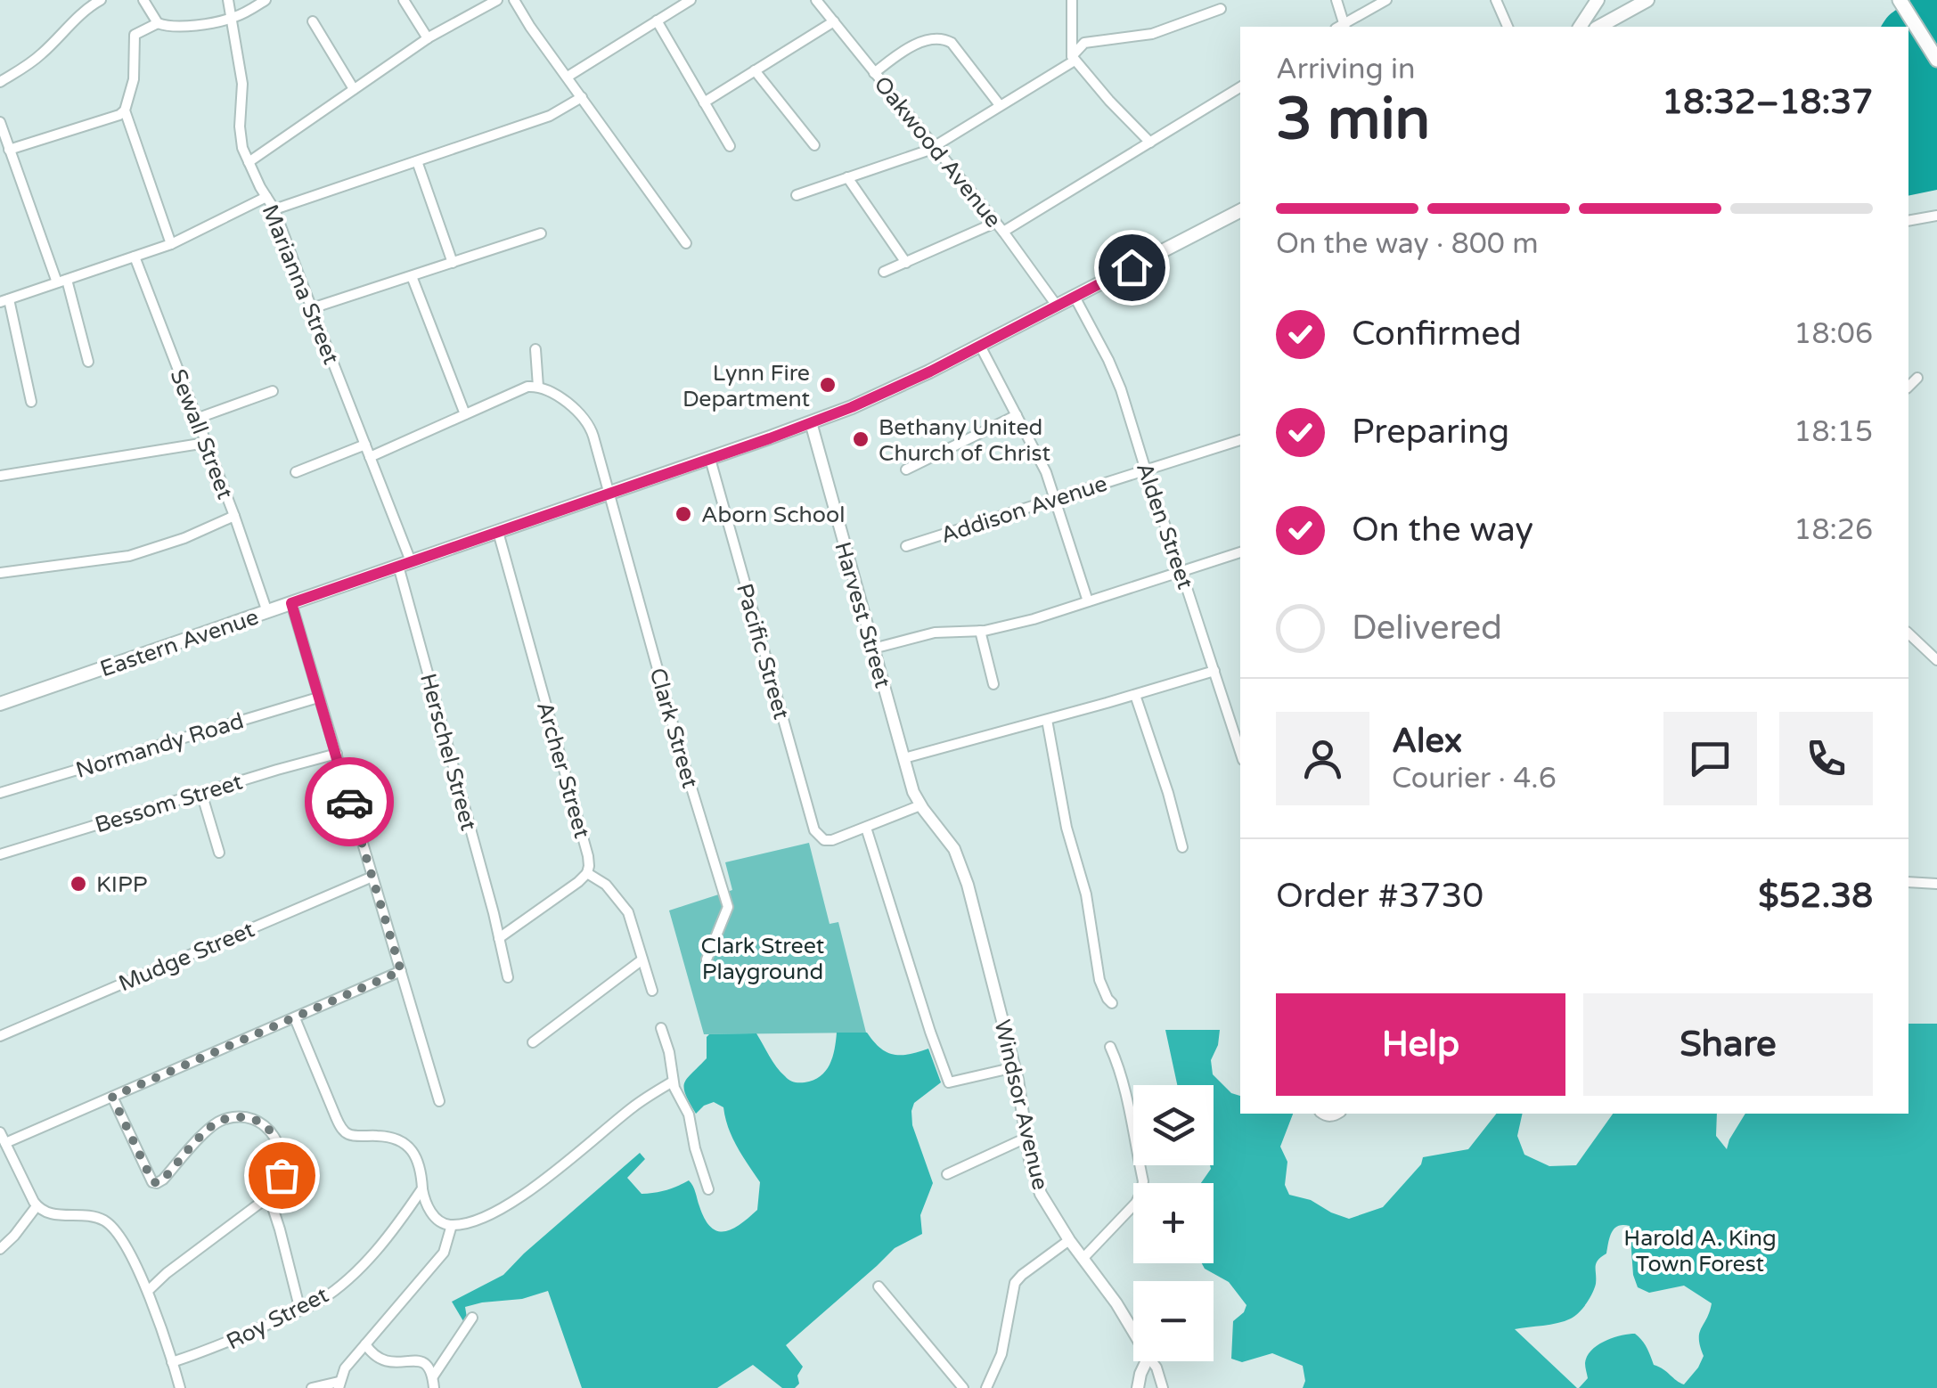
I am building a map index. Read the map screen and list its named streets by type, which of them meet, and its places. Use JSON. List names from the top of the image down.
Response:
{
  "streets": {
    "main road": ["Eastern Avenue"],
    "street": [
      "Oakwood Avenue",
      "Marianna Street",
      "Sewall Street",
      "Addison Avenue",
      "Alden Street",
      "Harvest Street",
      "Pacific Street",
      "Clark Street",
      "Normandy Road",
      "Herschel Street",
      "Archer Street",
      "Bessom Street",
      "Mudge Street",
      "Windsor Avenue",
      "Roy Street"
    ]
  },
  "crossings": [
    ["Oakwood Avenue", "Eastern Avenue"],
    ["Marianna Street", "Eastern Avenue"],
    ["Marianna Street", "Herschel Street"],
    ["Sewall Street", "Eastern Avenue"],
    ["Addison Avenue", "Alden Street"],
    ["Alden Street", "Eastern Avenue"],
    ["Harvest Street", "Eastern Avenue"],
    ["Harvest Street", "Windsor Avenue"],
    ["Eastern Avenue", "Pacific Street"],
    ["Eastern Avenue", "Clark Street"],
    ["Eastern Avenue", "Herschel Street"],
    ["Eastern Avenue", "Archer Street"]
  ],
  "parks": ["Clark Street Playground", "Harold A. King Town Forest"],
  "places": [
    "Lynn Fire Department",
    "Bethany United Church of Christ",
    "Aborn School",
    "KIPP"
  ],
  "page": {
    "heading": ["3 min", "Arriving in", "18:32–18:37"],
    "panel": [
      "Alex",
      "Courier · 4.6",
      "Order #3730",
      "$52.38"
    ],
    "bar": "On the way · 800 m",
    "list": [
      ["Confirmed", "18:06"],
      ["Preparing", "18:15"],
      ["On the way", "18:26"],
      "Delivered"
    ],
    "buttons": ["Help", "Share"],
    "map_buttons": ["+", "−"]
  }
}
